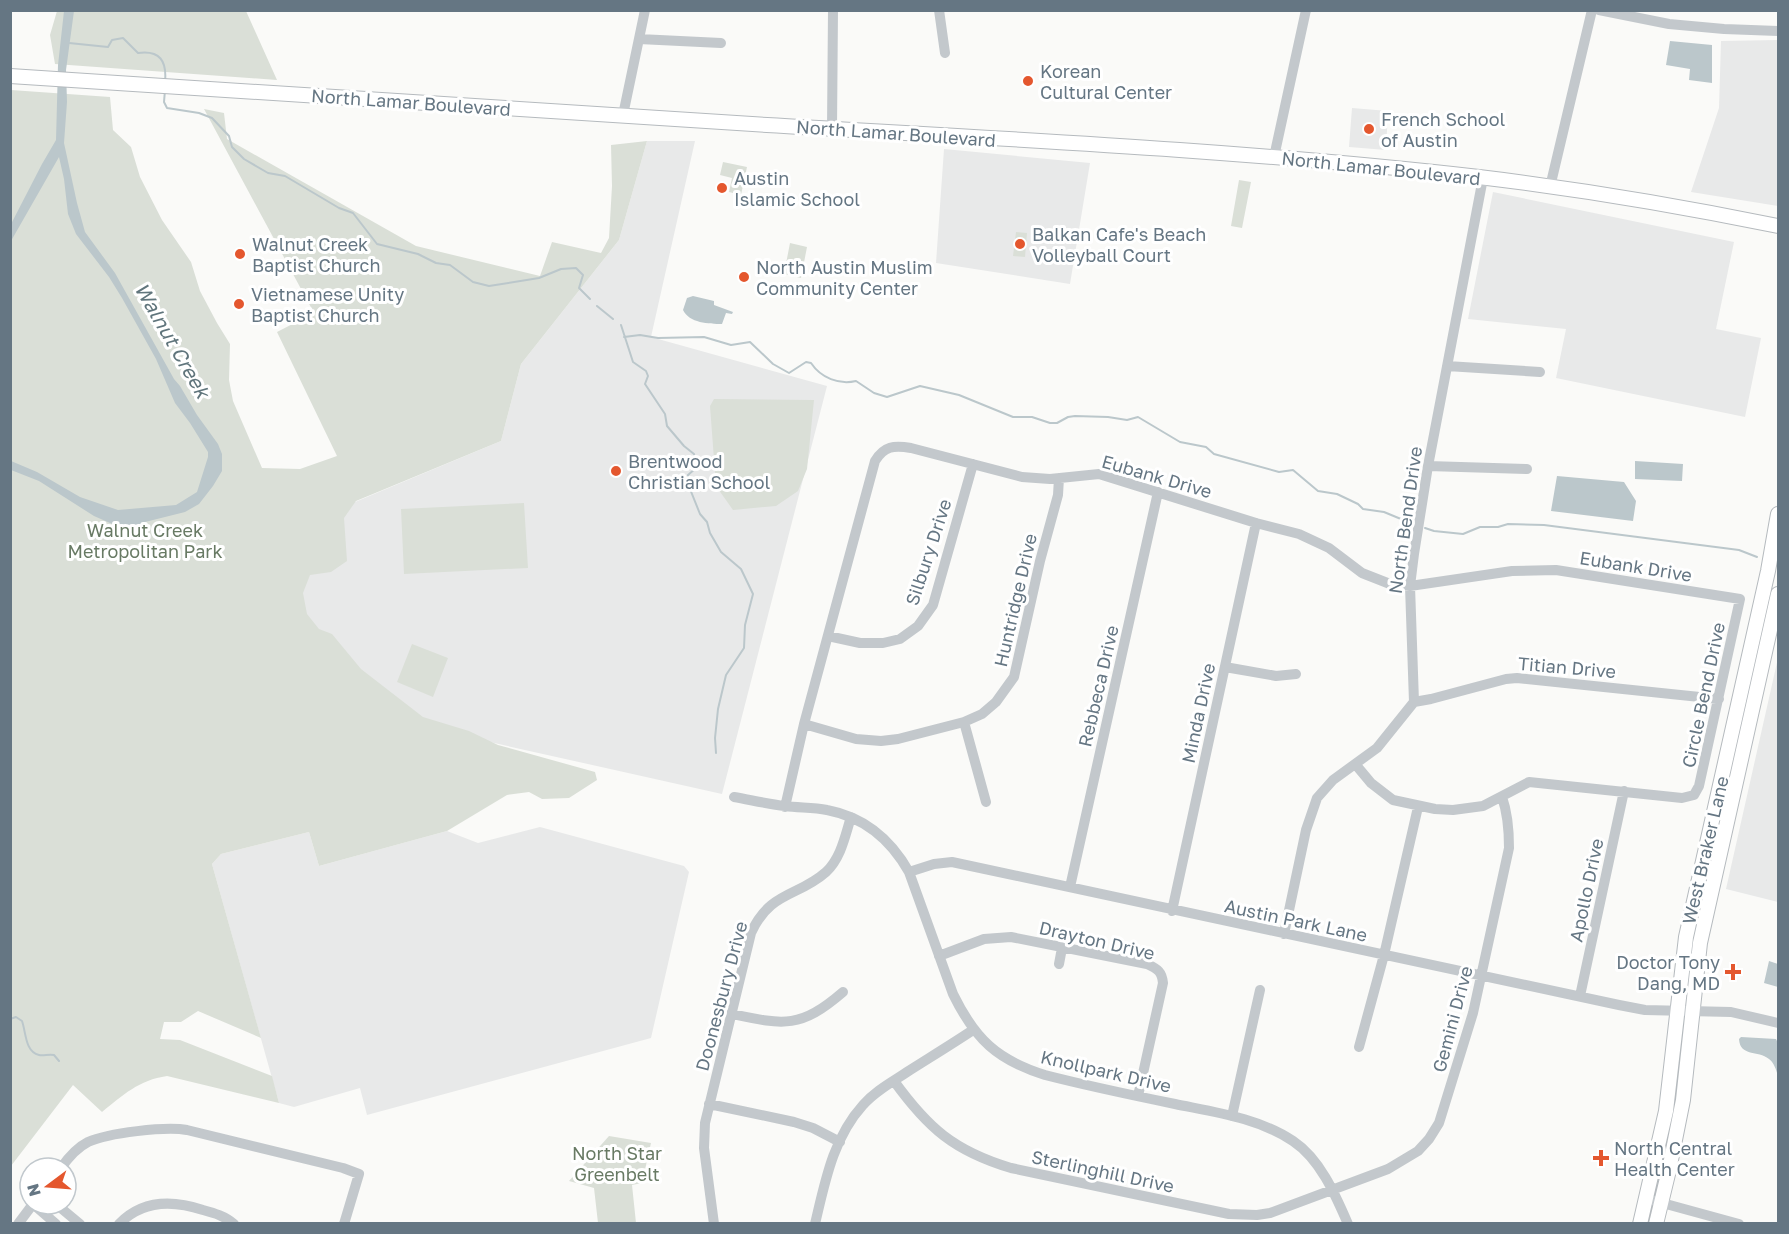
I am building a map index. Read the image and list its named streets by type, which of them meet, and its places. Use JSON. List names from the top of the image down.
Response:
{
  "streets": {
    "main road": ["North Lamar Boulevard", "West Braker Lane"],
    "street": [
      "Eubank Drive",
      "North Bend Drive",
      "Silbury Drive",
      "Huntridge Drive",
      "Titian Drive",
      "Rebbeca Drive",
      "Circle Bend Drive",
      "Minda Drive",
      "Apollo Drive",
      "Austin Park Lane",
      "Drayton Drive",
      "Doonesbury Drive",
      "Gemini Drive",
      "Knollpark Drive",
      "Sterlinghill Drive"
    ]
  },
  "crossings": [
    ["North Lamar Boulevard", "North Bend Drive"],
    ["Eubank Drive", "North Bend Drive"],
    ["Eubank Drive", "Silbury Drive"],
    ["Eubank Drive", "Huntridge Drive"],
    ["Eubank Drive", "Rebbeca Drive"],
    ["Eubank Drive", "Circle Bend Drive"],
    ["Eubank Drive", "Minda Drive"],
    ["Eubank Drive", "Knollpark Drive"],
    ["North Bend Drive", "Titian Drive"],
    ["Titian Drive", "Circle Bend Drive"],
    ["Rebbeca Drive", "Austin Park Lane"],
    ["Circle Bend Drive", "Apollo Drive"],
    ["Circle Bend Drive", "Gemini Drive"],
    ["Minda Drive", "Austin Park Lane"],
    ["West Braker Lane", "Austin Park Lane"],
    ["Apollo Drive", "Austin Park Lane"],
    ["Austin Park Lane", "Gemini Drive"],
    ["Austin Park Lane", "Knollpark Drive"],
    ["Drayton Drive", "Knollpark Drive"],
    ["Doonesbury Drive", "Knollpark Drive"],
    ["Gemini Drive", "Knollpark Drive"],
    ["Gemini Drive", "Sterlinghill Drive"],
    ["Knollpark Drive", "Sterlinghill Drive"]
  ],
  "water": ["Walnut Creek"],
  "parks": ["Walnut Creek Metropolitan Park", "North Star Greenbelt"],
  "places": {
    "other": [
      "Korean Cultural Center",
      "French School of Austin",
      "Austin Islamic School",
      "Balkan Cafe's Beach Volleyball Court",
      "Walnut Creek Baptist Church",
      "North Austin Muslim Community Center",
      "Vietnamese Unity Baptist Church",
      "Brentwood Christian School"
    ],
    "health": ["Doctor Tony Dang, MD", "North Central Health Center"]
  },
  "north": "left"
}
